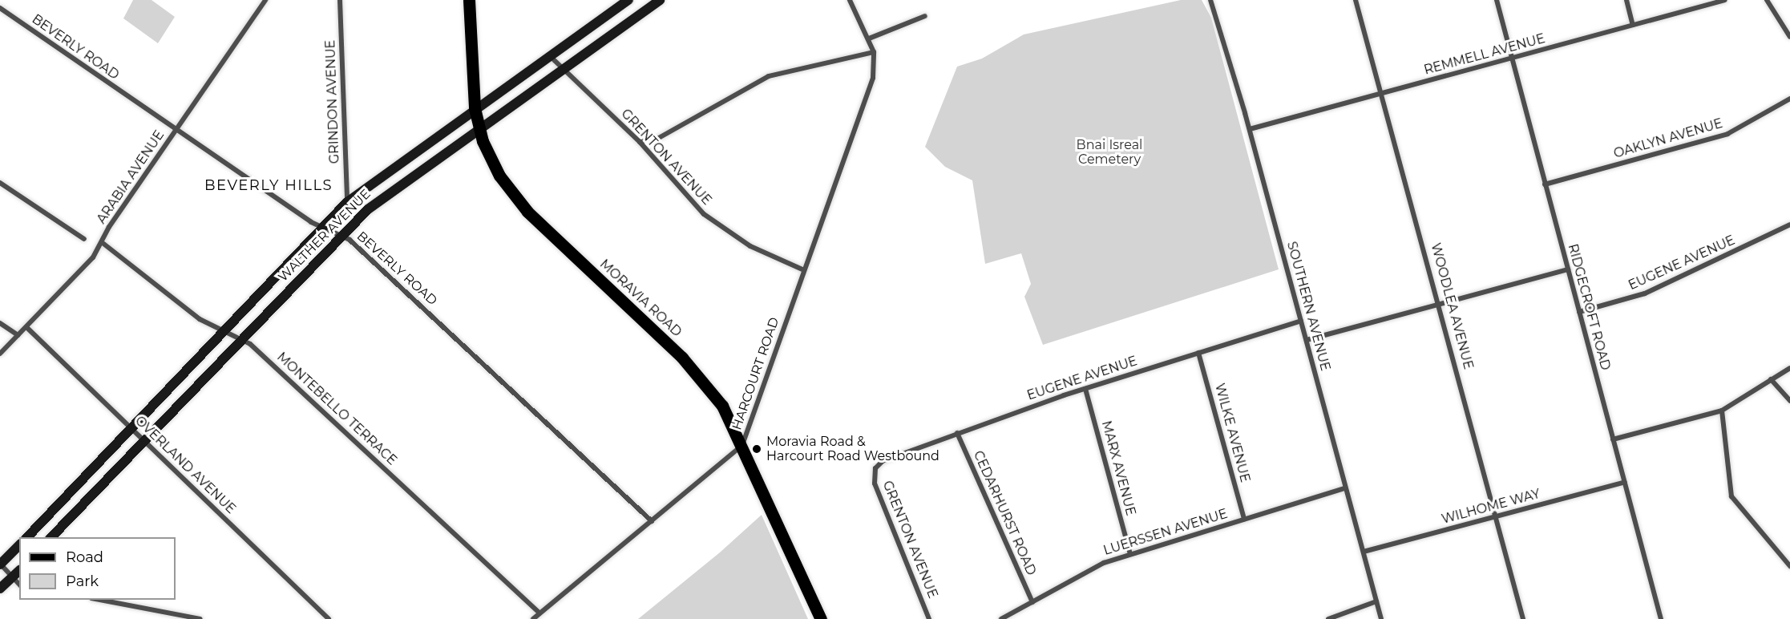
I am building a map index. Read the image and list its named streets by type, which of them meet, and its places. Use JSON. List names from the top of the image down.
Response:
{
  "streets": {
    "main road": ["WALTHER AVENUE", "MORAVIA ROAD"],
    "street": [
      "BEVERLY ROAD",
      "REMMELL AVENUE",
      "GRINDON AVENUE",
      "OAKLYN AVENUE",
      "GRENTON AVENUE",
      "ARABIA AVENUE",
      "EUGENE AVENUE",
      "SOUTHERN AVENUE",
      "WOODLEA AVENUE",
      "RIDGECROFT ROAD",
      "HARCOURT ROAD",
      "MONTEBELLO TERRACE",
      "WILKE AVENUE",
      "OVERLAND AVENUE",
      "MARX AVENUE",
      "WILHOME WAY",
      "CEDARHURST ROAD",
      "LUERSSEN AVENUE"
    ]
  },
  "crossings": [
    ["BEVERLY ROAD", "ARABIA AVENUE"],
    ["BEVERLY ROAD", "WALTHER AVENUE"],
    ["BEVERLY ROAD", "HARCOURT ROAD"],
    ["REMMELL AVENUE", "SOUTHERN AVENUE"],
    ["REMMELL AVENUE", "WOODLEA AVENUE"],
    ["REMMELL AVENUE", "RIDGECROFT ROAD"],
    ["GRINDON AVENUE", "WALTHER AVENUE"],
    ["OAKLYN AVENUE", "RIDGECROFT ROAD"],
    ["GRENTON AVENUE", "WALTHER AVENUE"],
    ["GRENTON AVENUE", "EUGENE AVENUE"],
    ["GRENTON AVENUE", "HARCOURT ROAD"],
    ["ARABIA AVENUE", "MONTEBELLO TERRACE"],
    ["ARABIA AVENUE", "OVERLAND AVENUE"],
    ["WALTHER AVENUE", "MORAVIA ROAD"],
    ["WALTHER AVENUE", "MONTEBELLO TERRACE"],
    ["WALTHER AVENUE", "OVERLAND AVENUE"],
    ["EUGENE AVENUE", "SOUTHERN AVENUE"],
    ["EUGENE AVENUE", "RIDGECROFT ROAD"],
    ["EUGENE AVENUE", "WILKE AVENUE"],
    ["EUGENE AVENUE", "MARX AVENUE"],
    ["EUGENE AVENUE", "CEDARHURST ROAD"],
    ["MORAVIA ROAD", "HARCOURT ROAD"],
    ["SOUTHERN AVENUE", "WILHOME WAY"],
    ["SOUTHERN AVENUE", "LUERSSEN AVENUE"],
    ["WOODLEA AVENUE", "WILHOME WAY"],
    ["RIDGECROFT ROAD", "WILHOME WAY"],
    ["HARCOURT ROAD", "MONTEBELLO TERRACE"],
    ["WILKE AVENUE", "LUERSSEN AVENUE"],
    ["MARX AVENUE", "LUERSSEN AVENUE"],
    ["CEDARHURST ROAD", "LUERSSEN AVENUE"]
  ],
  "districts": ["BEVERLY HILLS"],
  "parks": ["Bnai Isreal Cemetery"],
  "places": ["Moravia Road & Harcourt Road Westbound"],
  "legend": ["Road", "Park"]
}
